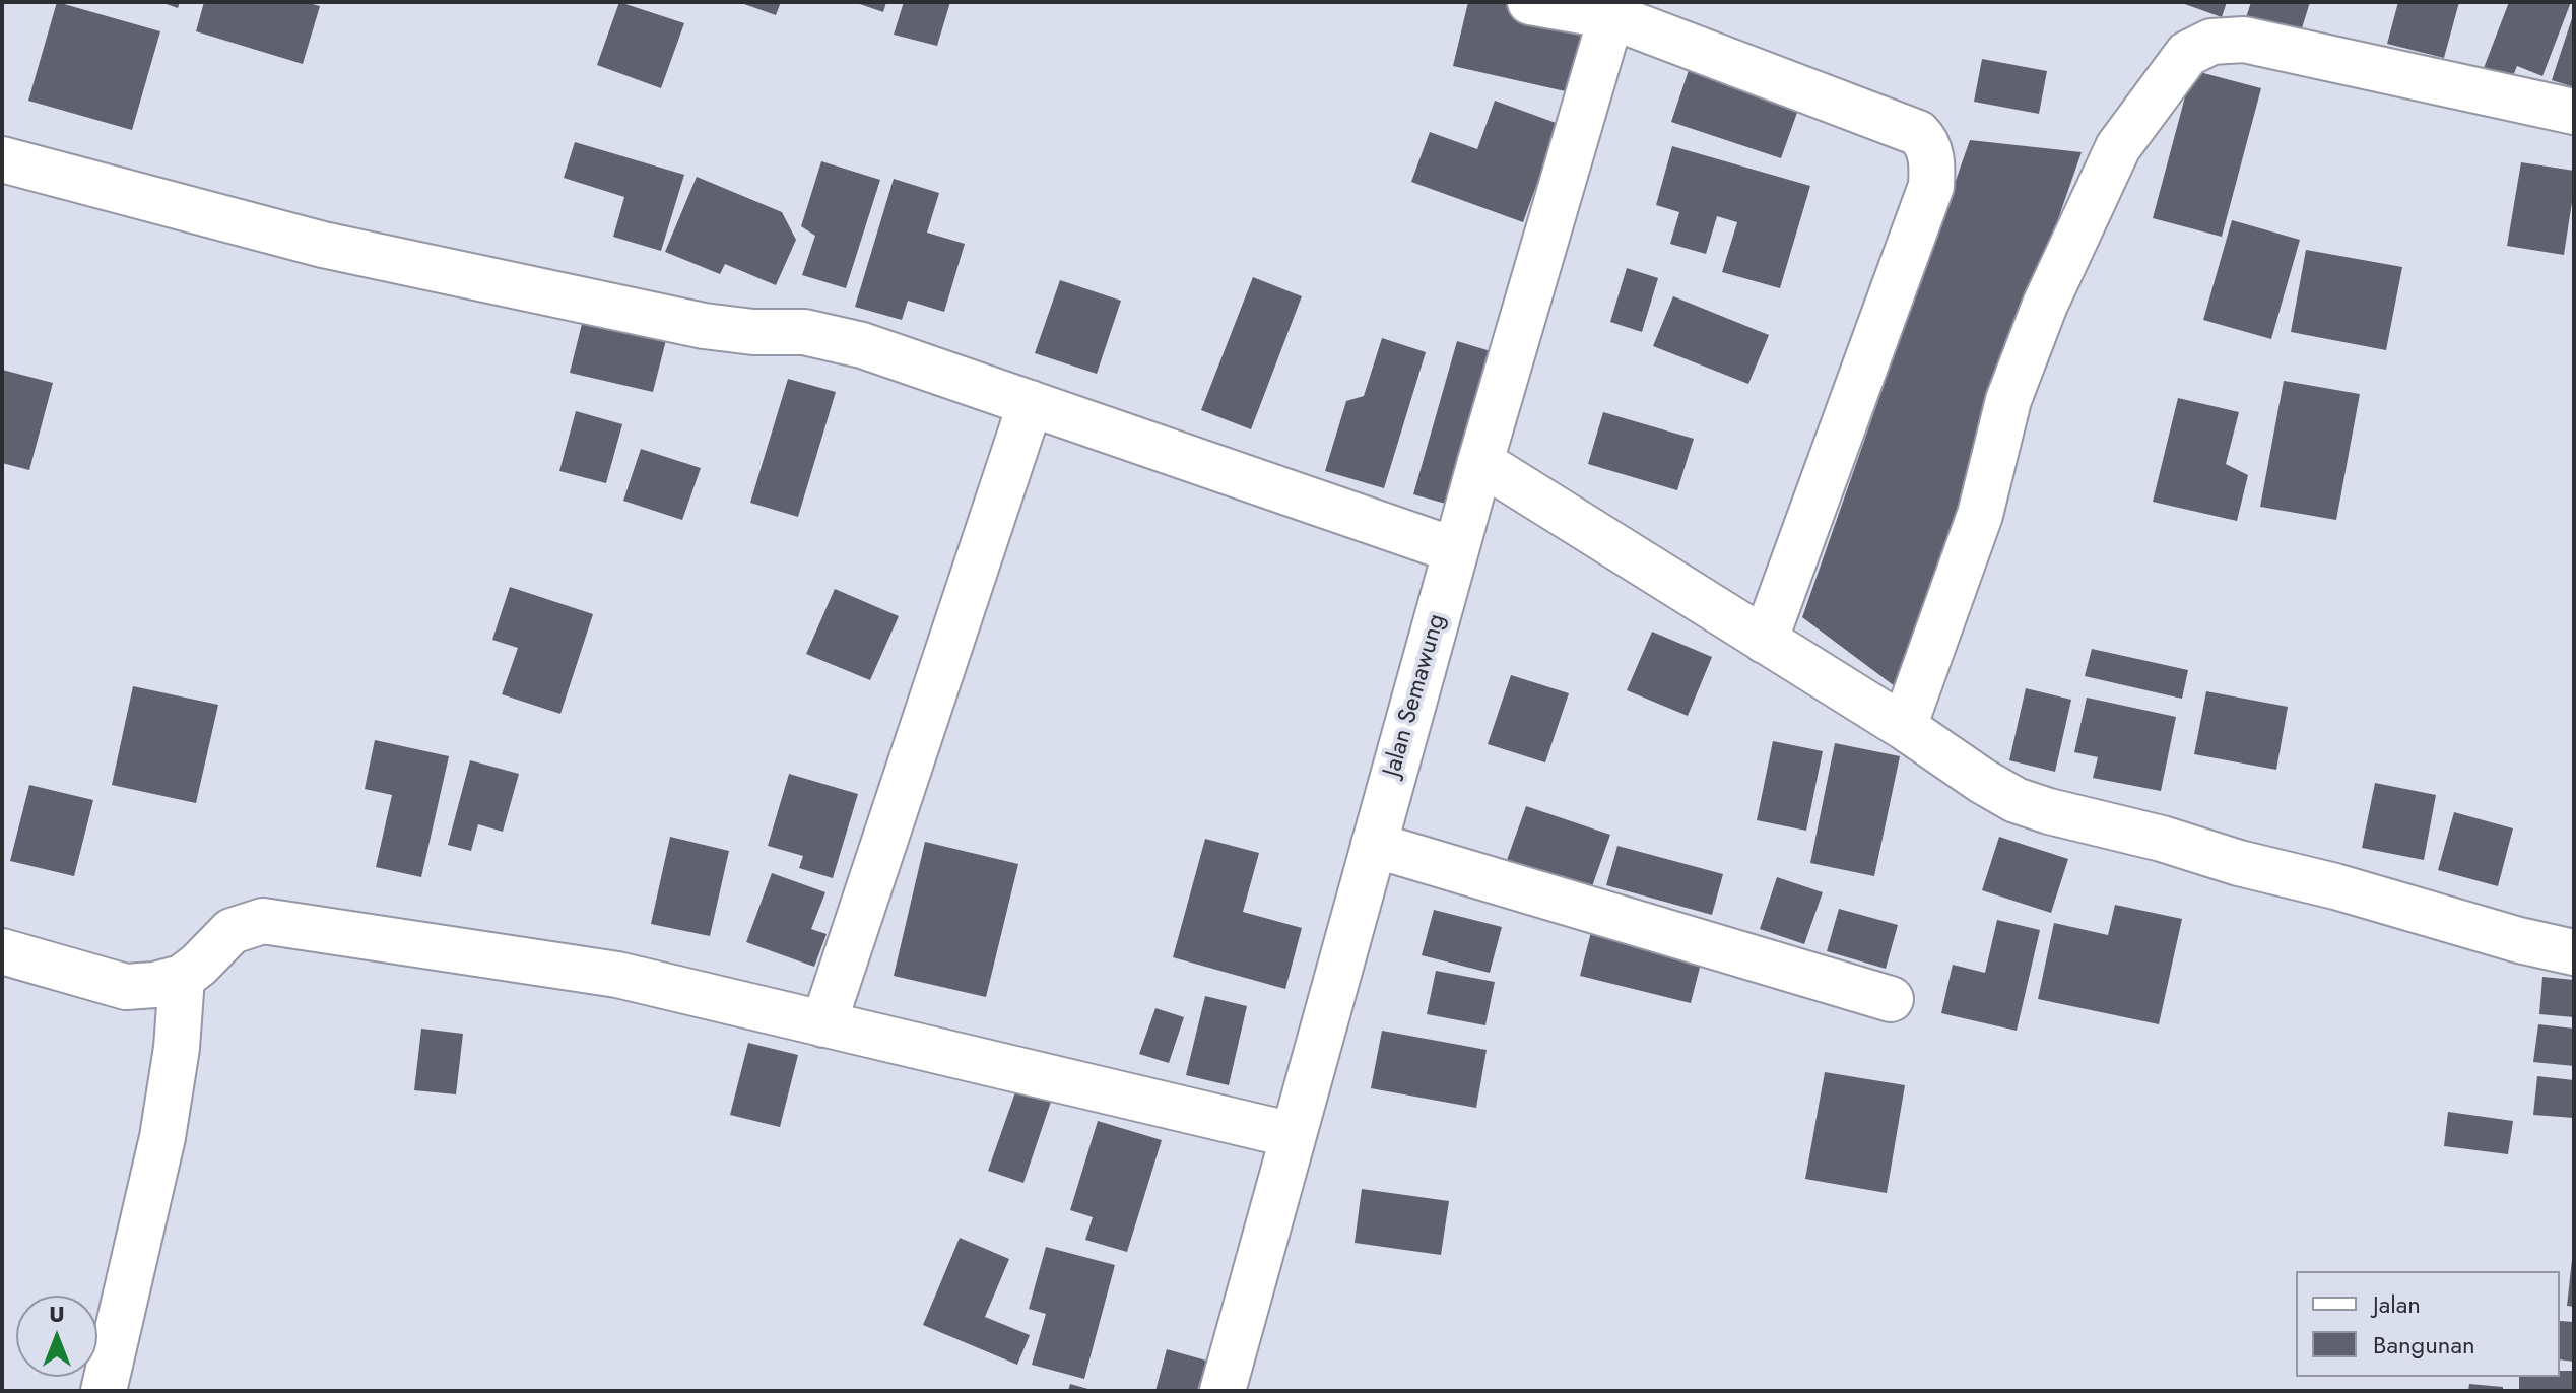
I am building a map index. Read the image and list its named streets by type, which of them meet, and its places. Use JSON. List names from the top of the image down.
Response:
{
  "streets": {
    "street": ["Jalan Semawung"]
  },
  "legend": ["Jalan", "Bangunan"],
  "north": "top"
}
